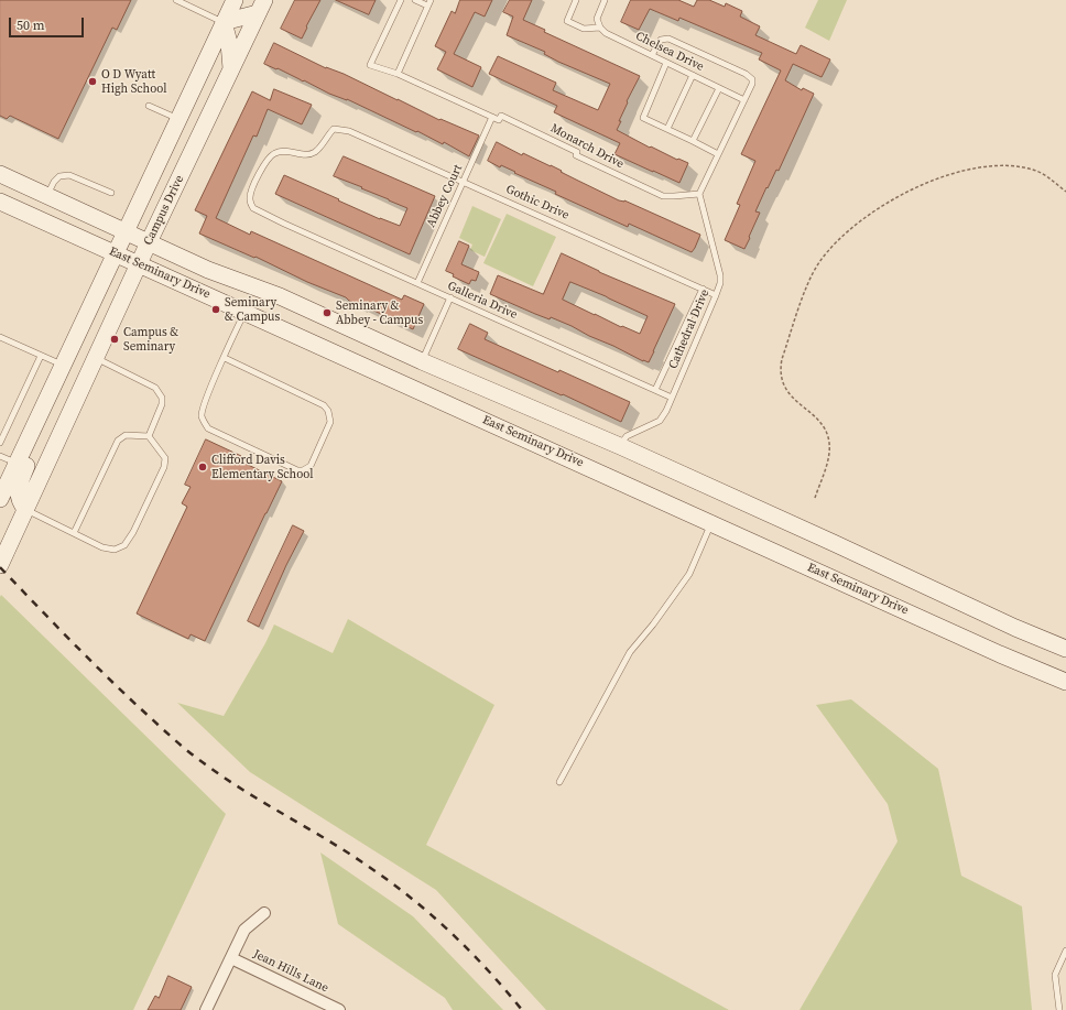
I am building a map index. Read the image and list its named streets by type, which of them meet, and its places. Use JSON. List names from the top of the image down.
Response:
{
  "streets": {
    "main road": ["Campus Drive", "East Seminary Drive"],
    "street": ["Jean Hills Lane"],
    "lane": [
      "Chelsea Drive",
      "Monarch Drive",
      "Abbey Court",
      "Gothic Drive",
      "Galleria Drive",
      "Cathedral Drive"
    ]
  },
  "crossings": [
    ["Monarch Drive", "Abbey Court"],
    ["Monarch Drive", "Cathedral Drive"],
    ["Abbey Court", "Gothic Drive"],
    ["Abbey Court", "Galleria Drive"],
    ["Gothic Drive", "Galleria Drive"],
    ["Gothic Drive", "Cathedral Drive"],
    ["Campus Drive", "East Seminary Drive"],
    ["East Seminary Drive", "Cathedral Drive"],
    ["Galleria Drive", "Cathedral Drive"]
  ],
  "places": [
    "O D Wyatt High School",
    "Seminary & Campus",
    "Seminary & Abbey - Campus",
    "Campus & Seminary",
    "Clifford Davis Elementary School"
  ],
  "scale_bar": "50 m"
}
